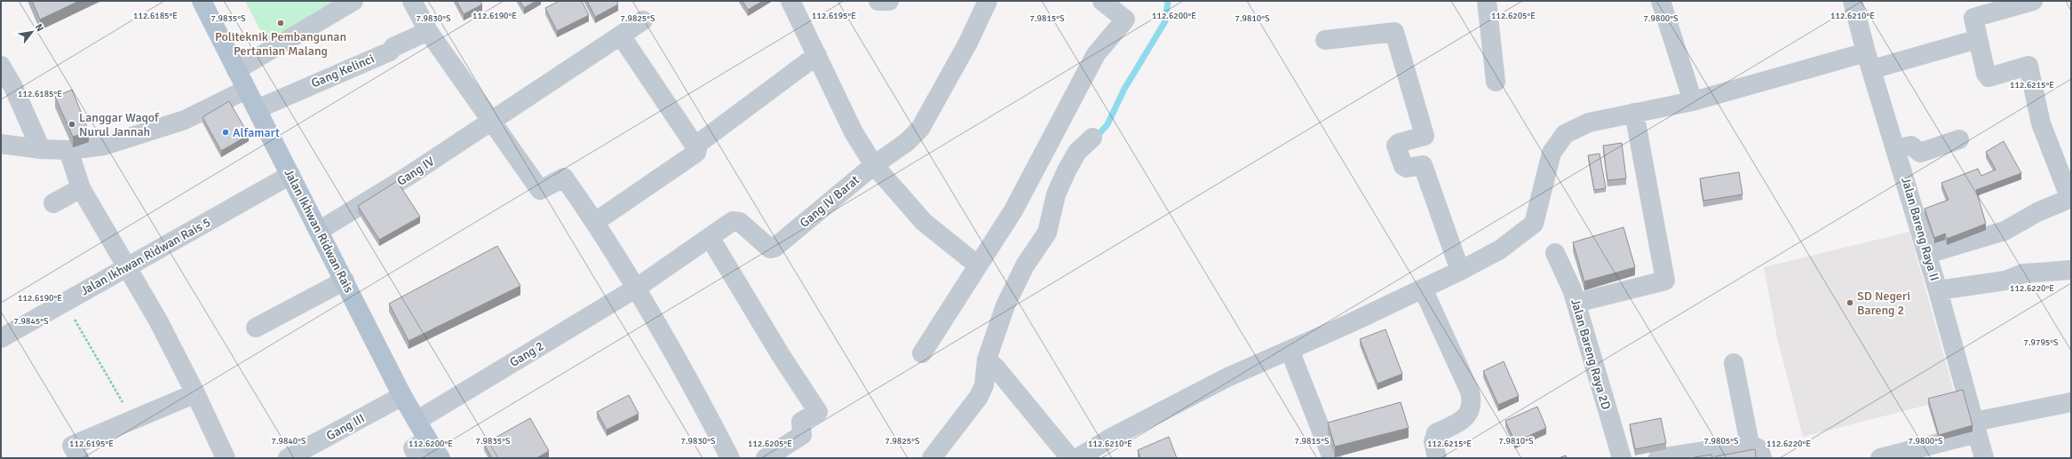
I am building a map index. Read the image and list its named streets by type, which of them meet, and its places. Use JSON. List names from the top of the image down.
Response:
{
  "streets": {
    "main road": ["Jalan Ikhwan Ridwan Rais"],
    "street": [
      "Gang Kelinci",
      "Gang IV",
      "Gang IV Barat",
      "Jalan Bareng Raya II",
      "Jalan Ikhwan Ridwan Rais 5",
      "Gang 2",
      "Jalan Bareng Raya 2D",
      "Gang III"
    ]
  },
  "crossings": [
    ["Gang Kelinci", "Jalan Ikhwan Ridwan Rais"],
    ["Gang IV", "Jalan Ikhwan Ridwan Rais"],
    ["Gang IV Barat", "Gang 2"],
    ["Jalan Ikhwan Ridwan Rais", "Jalan Ikhwan Ridwan Rais 5"],
    ["Jalan Ikhwan Ridwan Rais", "Gang 2"],
    ["Jalan Ikhwan Ridwan Rais", "Gang III"]
  ],
  "places": [
    "Politeknik Pembangunan Pertanian Malang",
    "Langgar Waqof Nurul Jannah",
    "Alfamart",
    "SD Negeri Bareng 2"
  ],
  "north": "top right",
  "coordinates": [
    "112.6185°E",
    "112.6190°E",
    "112.6195°E",
    "112.6200°E",
    "112.6205°E",
    "112.6210°E",
    "7.9835°S",
    "7.9830°S",
    "7.9825°S",
    "7.9815°S",
    "7.9810°S",
    "7.9800°S",
    "112.6215°E",
    "112.6220°E",
    "7.9845°S",
    "7.9795°S",
    "7.9840°S",
    "7.9805°S"
  ]
}
